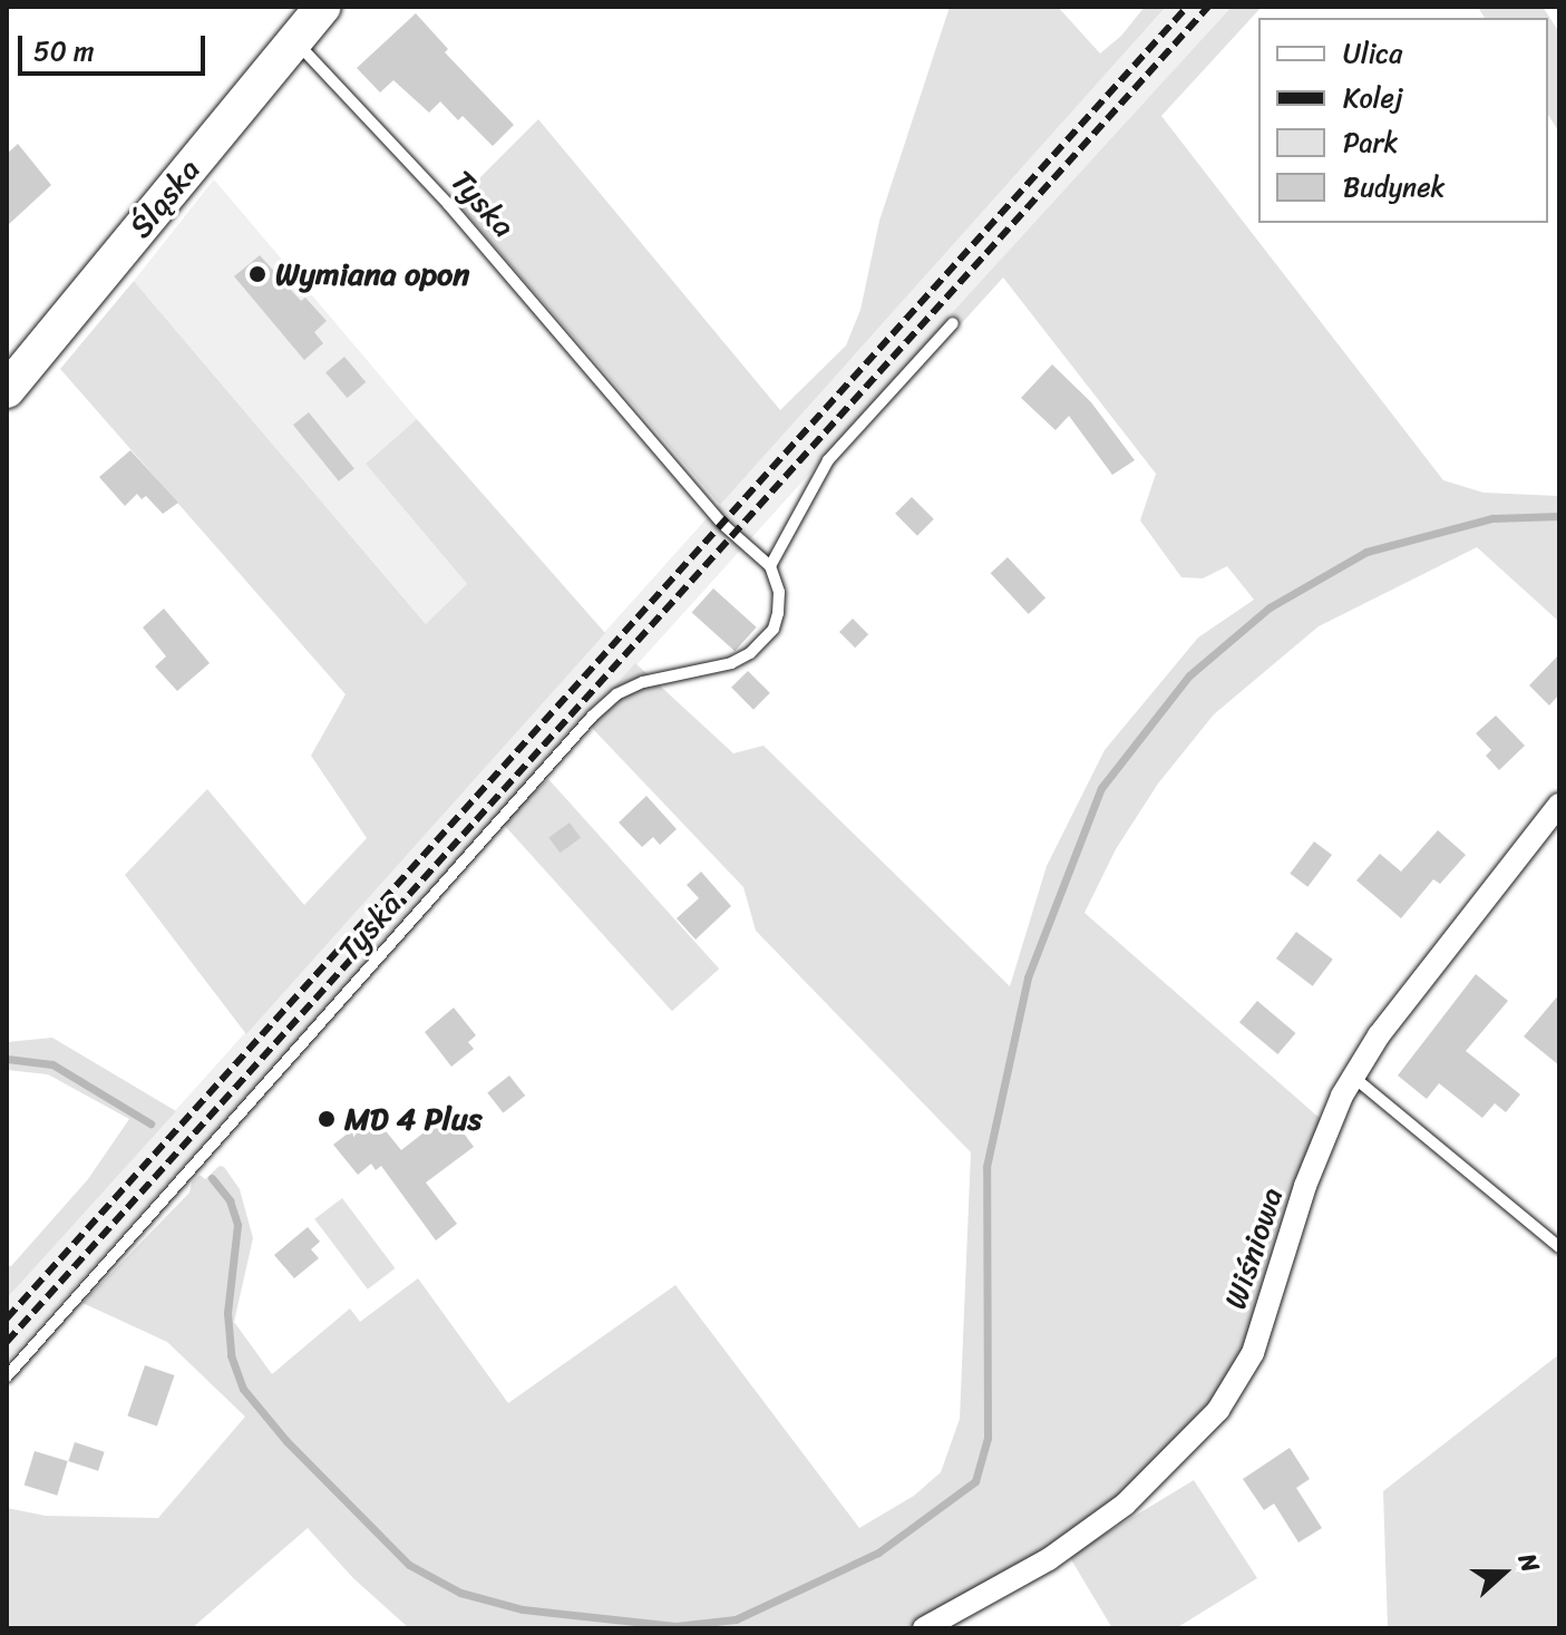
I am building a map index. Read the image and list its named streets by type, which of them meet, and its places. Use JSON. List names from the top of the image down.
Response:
{
  "streets": {
    "main road": ["Śląska"],
    "street": ["Wiśniowa"],
    "lane": ["Tyska"]
  },
  "crossings": [
    ["Śląska", "Tyska"]
  ],
  "places": ["Wymiana opon", "MD 4 Plus"],
  "legend": [
    "Ulica",
    "Kolej",
    "Park",
    "Budynek"
  ],
  "scale_bar": "50 m",
  "north": "right"
}
